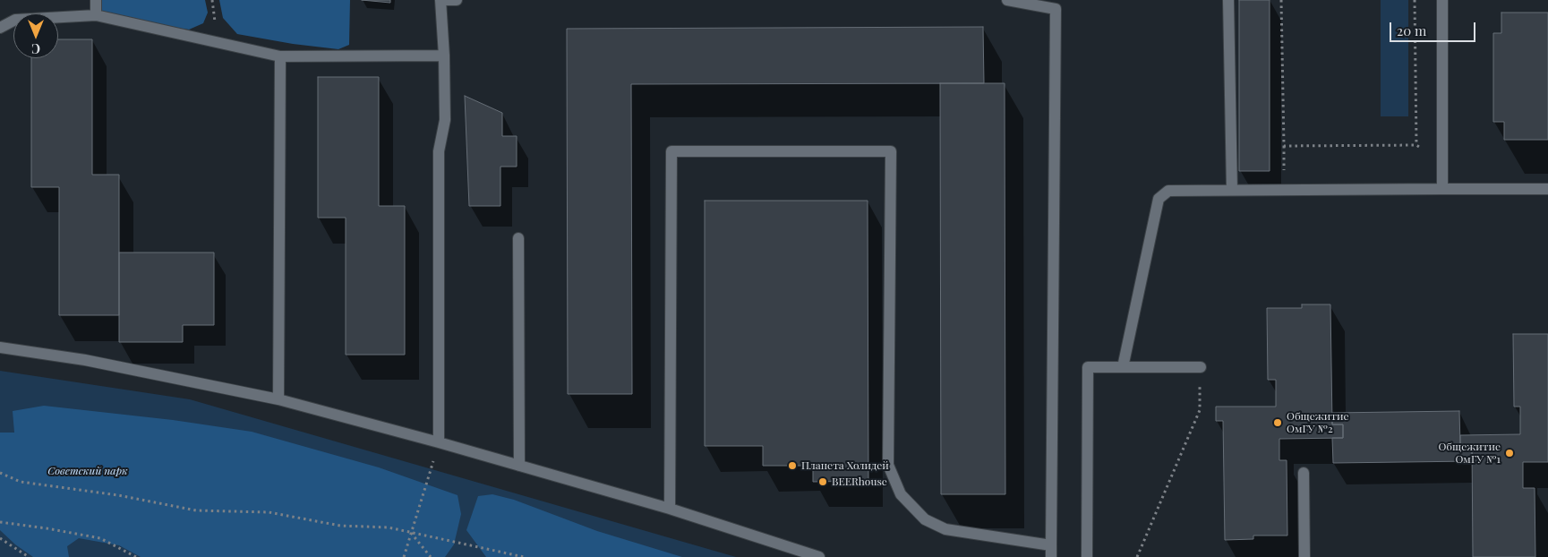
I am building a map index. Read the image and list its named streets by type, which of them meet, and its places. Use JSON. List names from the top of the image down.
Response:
{
  "parks": ["Советский парк"],
  "places": [
    "Общежитие ОмГУ №2",
    "Общежитие ОмГУ №1",
    "Планета Холидей",
    "BEERhouse"
  ],
  "scale_bar": "20 m",
  "north": "bottom"
}
